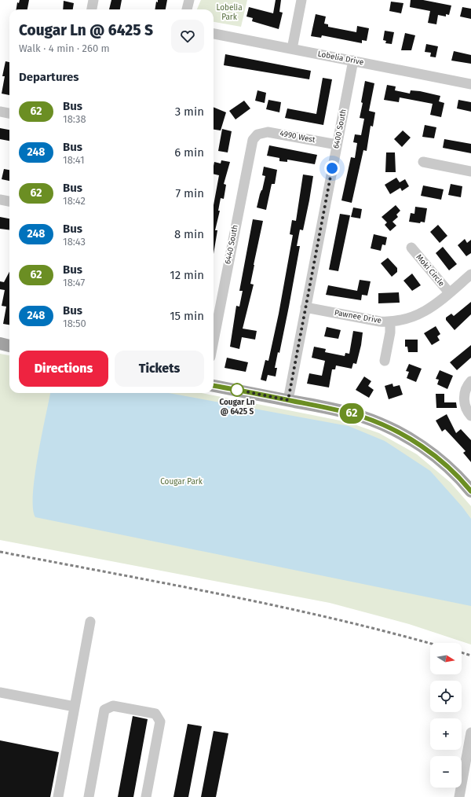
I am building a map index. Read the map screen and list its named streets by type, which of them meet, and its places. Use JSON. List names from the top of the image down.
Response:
{
  "streets": {
    "street": [
      "Lobelia Drive",
      "6400 South",
      "4990 West",
      "6440 South",
      "Moki Circle",
      "Pawnee Drive"
    ]
  },
  "crossings": [
    ["Lobelia Drive", "6400 South"],
    ["6400 South", "4990 West"],
    ["6400 South", "Pawnee Drive"],
    ["4990 West", "6440 South"],
    ["Moki Circle", "Pawnee Drive"]
  ],
  "parks": ["Lobelia Park", "Cougar Park"],
  "places": ["Cougar Ln @ 6425 S"],
  "lines": ["bus line 62"],
  "north": "right",
  "page": {
    "on_map": "62",
    "heading": [
      ["Cougar Ln @ 6425 S", "Walk · 4 min · 260 m"],
      "Departures"
    ],
    "list": [
      {
        "mark": "62",
        "name": "Bus",
        "note": "18:38",
        "value": "3 min"
      },
      {
        "mark": "248",
        "name": "Bus",
        "note": "18:41",
        "value": "6 min"
      },
      {
        "mark": "62",
        "name": "Bus",
        "note": "18:42",
        "value": "7 min"
      },
      {
        "mark": "248",
        "name": "Bus",
        "note": "18:43",
        "value": "8 min"
      },
      {
        "mark": "62",
        "name": "Bus",
        "note": "18:47",
        "value": "12 min"
      },
      {
        "mark": "248",
        "name": "Bus",
        "note": "18:50",
        "value": "15 min"
      }
    ],
    "buttons": ["Directions", "Tickets"],
    "map_buttons": ["+", "−"]
  }
}
